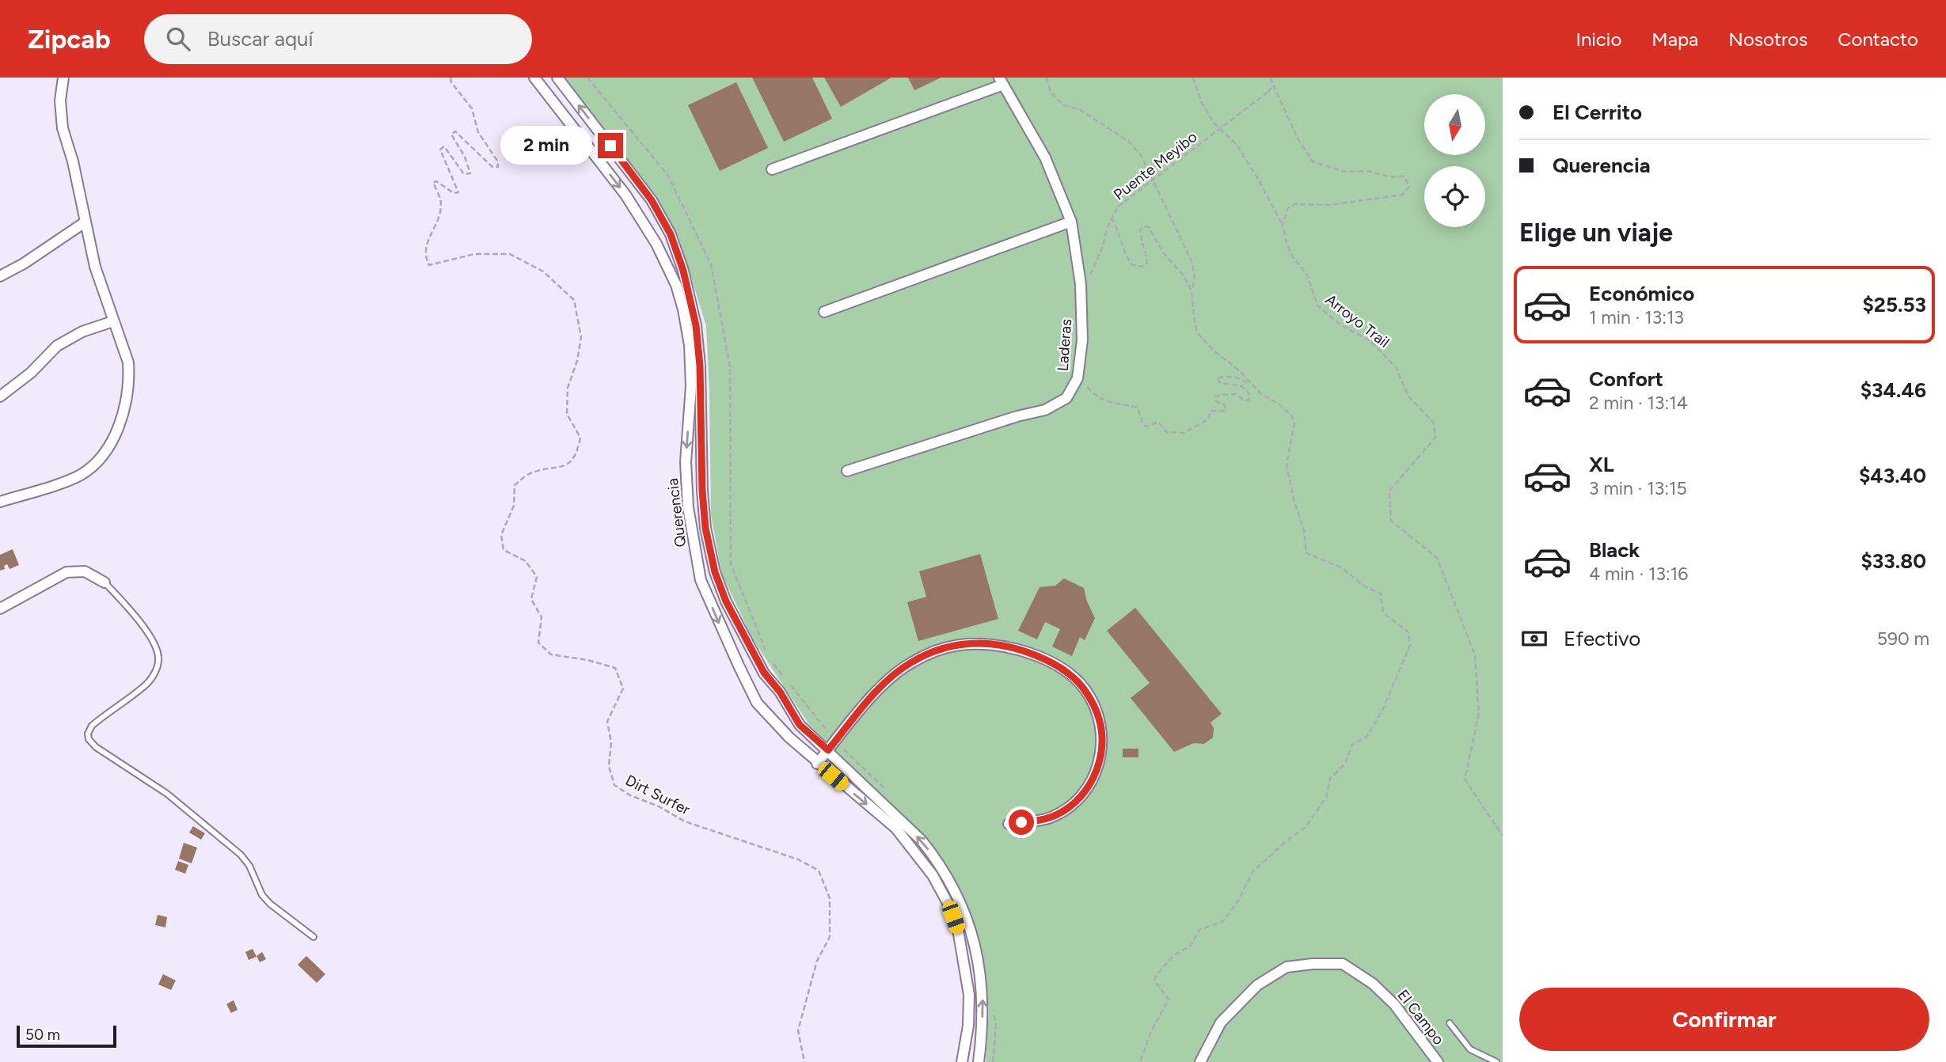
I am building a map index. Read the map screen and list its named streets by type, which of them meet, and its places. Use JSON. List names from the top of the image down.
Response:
{
  "streets": {
    "street": ["Laderas", "Querencia", "El Campo"],
    "path": ["Puente Meyibo", "Arroyo Trail", "Dirt Surfer"]
  },
  "crossings": [
    ["Puente Meyibo", "Laderas"]
  ],
  "scale_bar": "50 m",
  "north": "bottom",
  "page": {
    "header": "Zipcab",
    "search": "Buscar aquí",
    "nav": [
      "Inicio",
      "Mapa",
      "Nosotros",
      "Contacto"
    ],
    "banner": ["El Cerrito", "Querencia"],
    "bubble": "2 min",
    "heading": "Elige un viaje",
    "list": [
      {
        "name": "Económico",
        "note": "1 min · 13:13",
        "value": "$25.53"
      },
      {
        "name": "Confort",
        "note": "2 min · 13:14",
        "value": "$34.46"
      },
      {
        "name": "XL",
        "note": "3 min · 13:15",
        "value": "$43.40"
      },
      {
        "name": "Black",
        "note": "4 min · 13:16",
        "value": "$33.80"
      }
    ],
    "pay": ["Efectivo", "590 m"],
    "buttons": "Confirmar",
    "scale": "50 m"
  }
}
